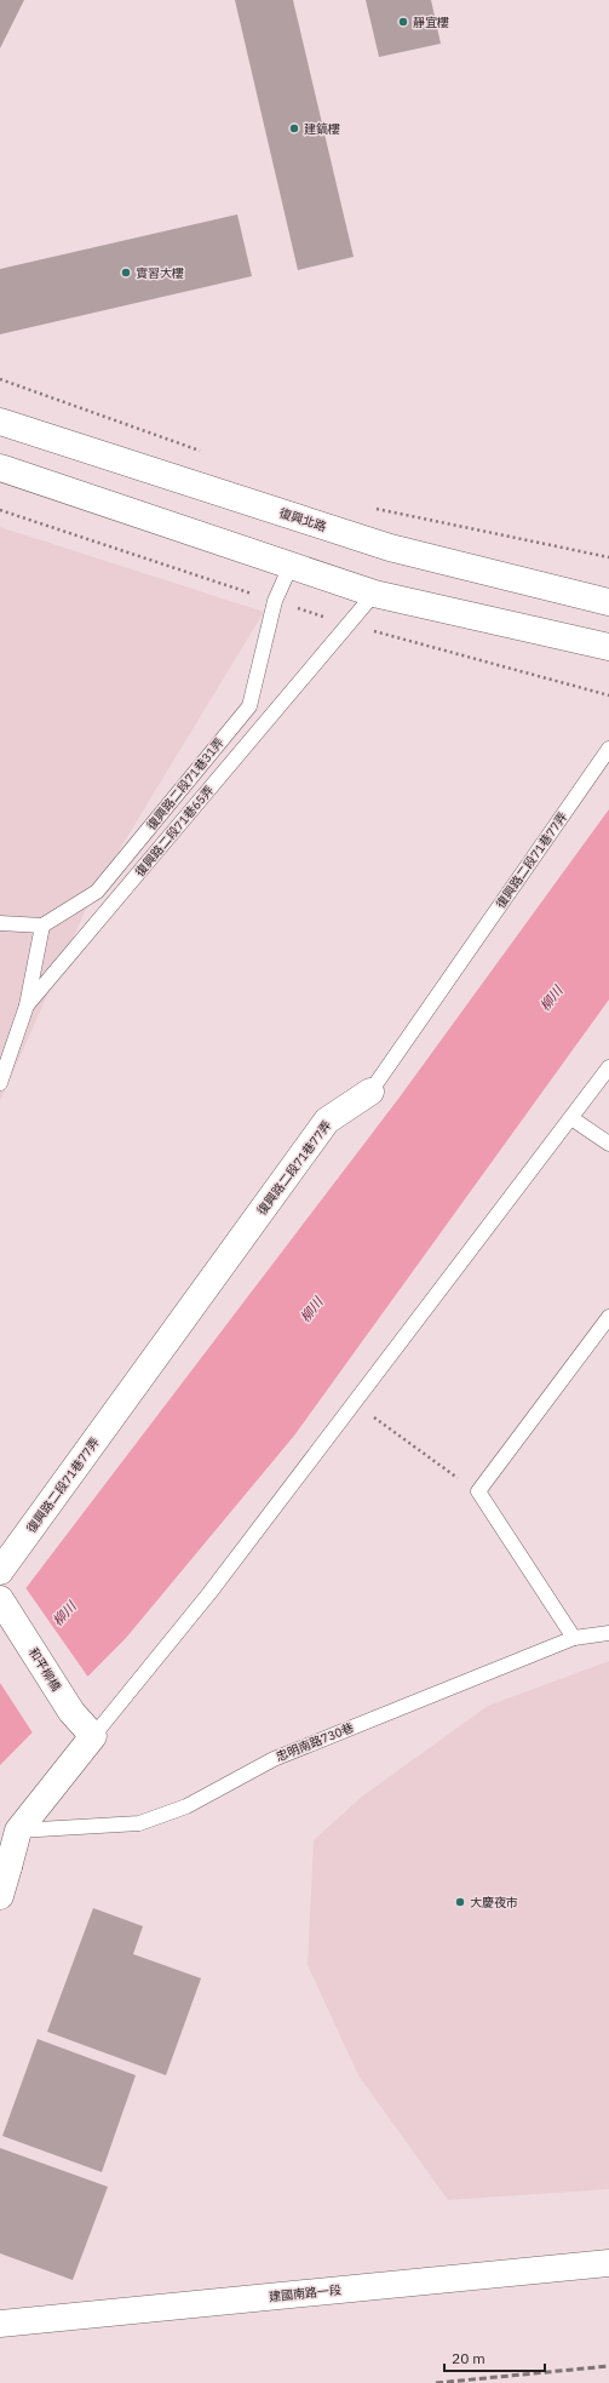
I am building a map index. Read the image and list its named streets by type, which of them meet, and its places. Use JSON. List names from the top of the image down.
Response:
{
  "streets": {
    "street": [
      "復興北路",
      "復興路二段71巷77弄",
      "和平柳橋",
      "建國南路一段"
    ],
    "lane": ["復興路二段71巷31弄", "復興路二段71巷65弄", "忠明南路730巷"]
  },
  "water": ["柳川"],
  "places": [
    "靜宜樓",
    "建鎬樓",
    "實習大樓",
    "大慶夜市"
  ],
  "scale_bar": "20 m"
}
